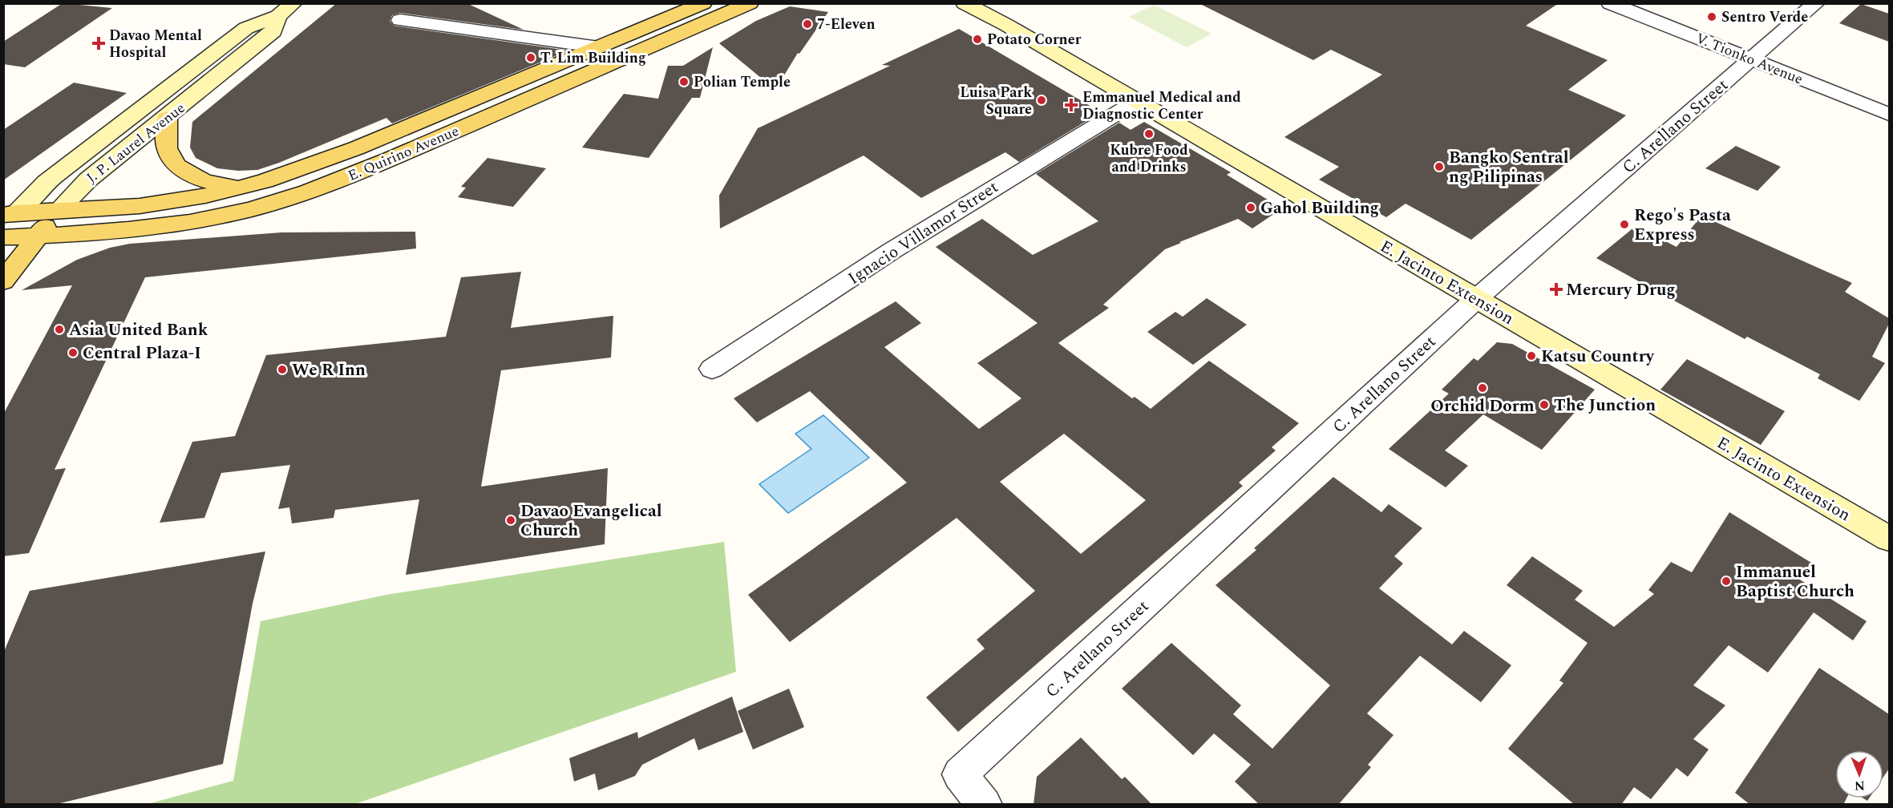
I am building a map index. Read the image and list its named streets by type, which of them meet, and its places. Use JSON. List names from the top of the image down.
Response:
{
  "streets": {
    "main road": ["J. P. Laurel Avenue", "E. Quirino Avenue", "E. Jacinto Extension"],
    "street": ["V. Tionko Avenue", "C. Arellano Street", "Ignacio Villamor Street"]
  },
  "crossings": [
    ["V. Tionko Avenue", "C. Arellano Street"],
    ["C. Arellano Street", "E. Jacinto Extension"],
    ["J. P. Laurel Avenue", "E. Quirino Avenue"],
    ["Ignacio Villamor Street", "E. Jacinto Extension"]
  ],
  "places": {
    "other": [
      "Sentro Verde",
      "7-Eleven",
      "Potato Corner",
      "T. Lim Building",
      "Polian Temple",
      "Luisa Park Square",
      "Kubre Food and Drinks",
      "Bangko Sentral ng Pilipinas",
      "Gahol Building",
      "Rego's Pasta Express",
      "Asia United Bank",
      "Central Plaza-I",
      "Katsu Country",
      "We R Inn",
      "Orchid Dorm",
      "The Junction",
      "Davao Evangelical Church",
      "Immanuel Baptist Church"
    ],
    "health": ["Davao Mental Hospital", "Emmanuel Medical and Diagnostic Center", "Mercury Drug"]
  },
  "north": "bottom"
}
